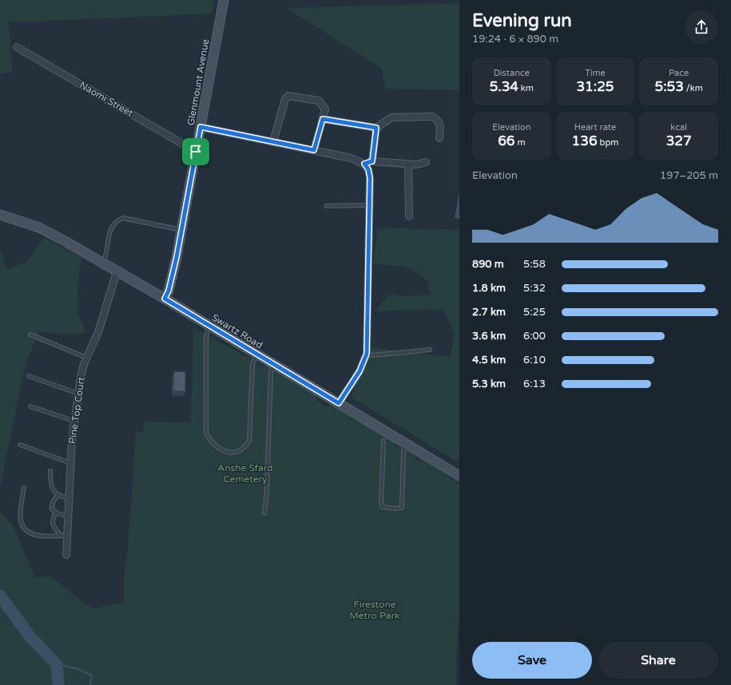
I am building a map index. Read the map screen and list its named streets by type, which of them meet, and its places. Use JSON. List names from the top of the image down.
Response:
{
  "streets": {
    "street": [
      "Glenmount Avenue",
      "Naomi Street",
      "Swartz Road",
      "Pine Top Court"
    ]
  },
  "crossings": [
    ["Glenmount Avenue", "Naomi Street"],
    ["Glenmount Avenue", "Swartz Road"],
    ["Swartz Road", "Pine Top Court"]
  ],
  "parks": ["Anshe Sfard Cemetery", "Firestone Metro Park"],
  "page": {
    "heading": ["Evening run", "19:24 · 6 × 890 m"],
    "stats": [
      ["Distance", "5.34 km"],
      ["Time", "31:25"],
      ["Pace", "5:53 /km"],
      ["Elevation", "66 m"],
      ["Heart rate", "136 bpm"],
      ["kcal", "327"]
    ],
    "chart": ["Elevation", "197–205 m"],
    "list": [
      {
        "name": "890 m",
        "note": "5:58"
      },
      {
        "name": "1.8 km",
        "note": "5:32"
      },
      {
        "name": "2.7 km",
        "note": "5:25"
      },
      {
        "name": "3.6 km",
        "note": "6:00"
      },
      {
        "name": "4.5 km",
        "note": "6:10"
      },
      {
        "name": "5.3 km",
        "note": "6:13"
      }
    ],
    "buttons": ["Save", "Share"]
  }
}
